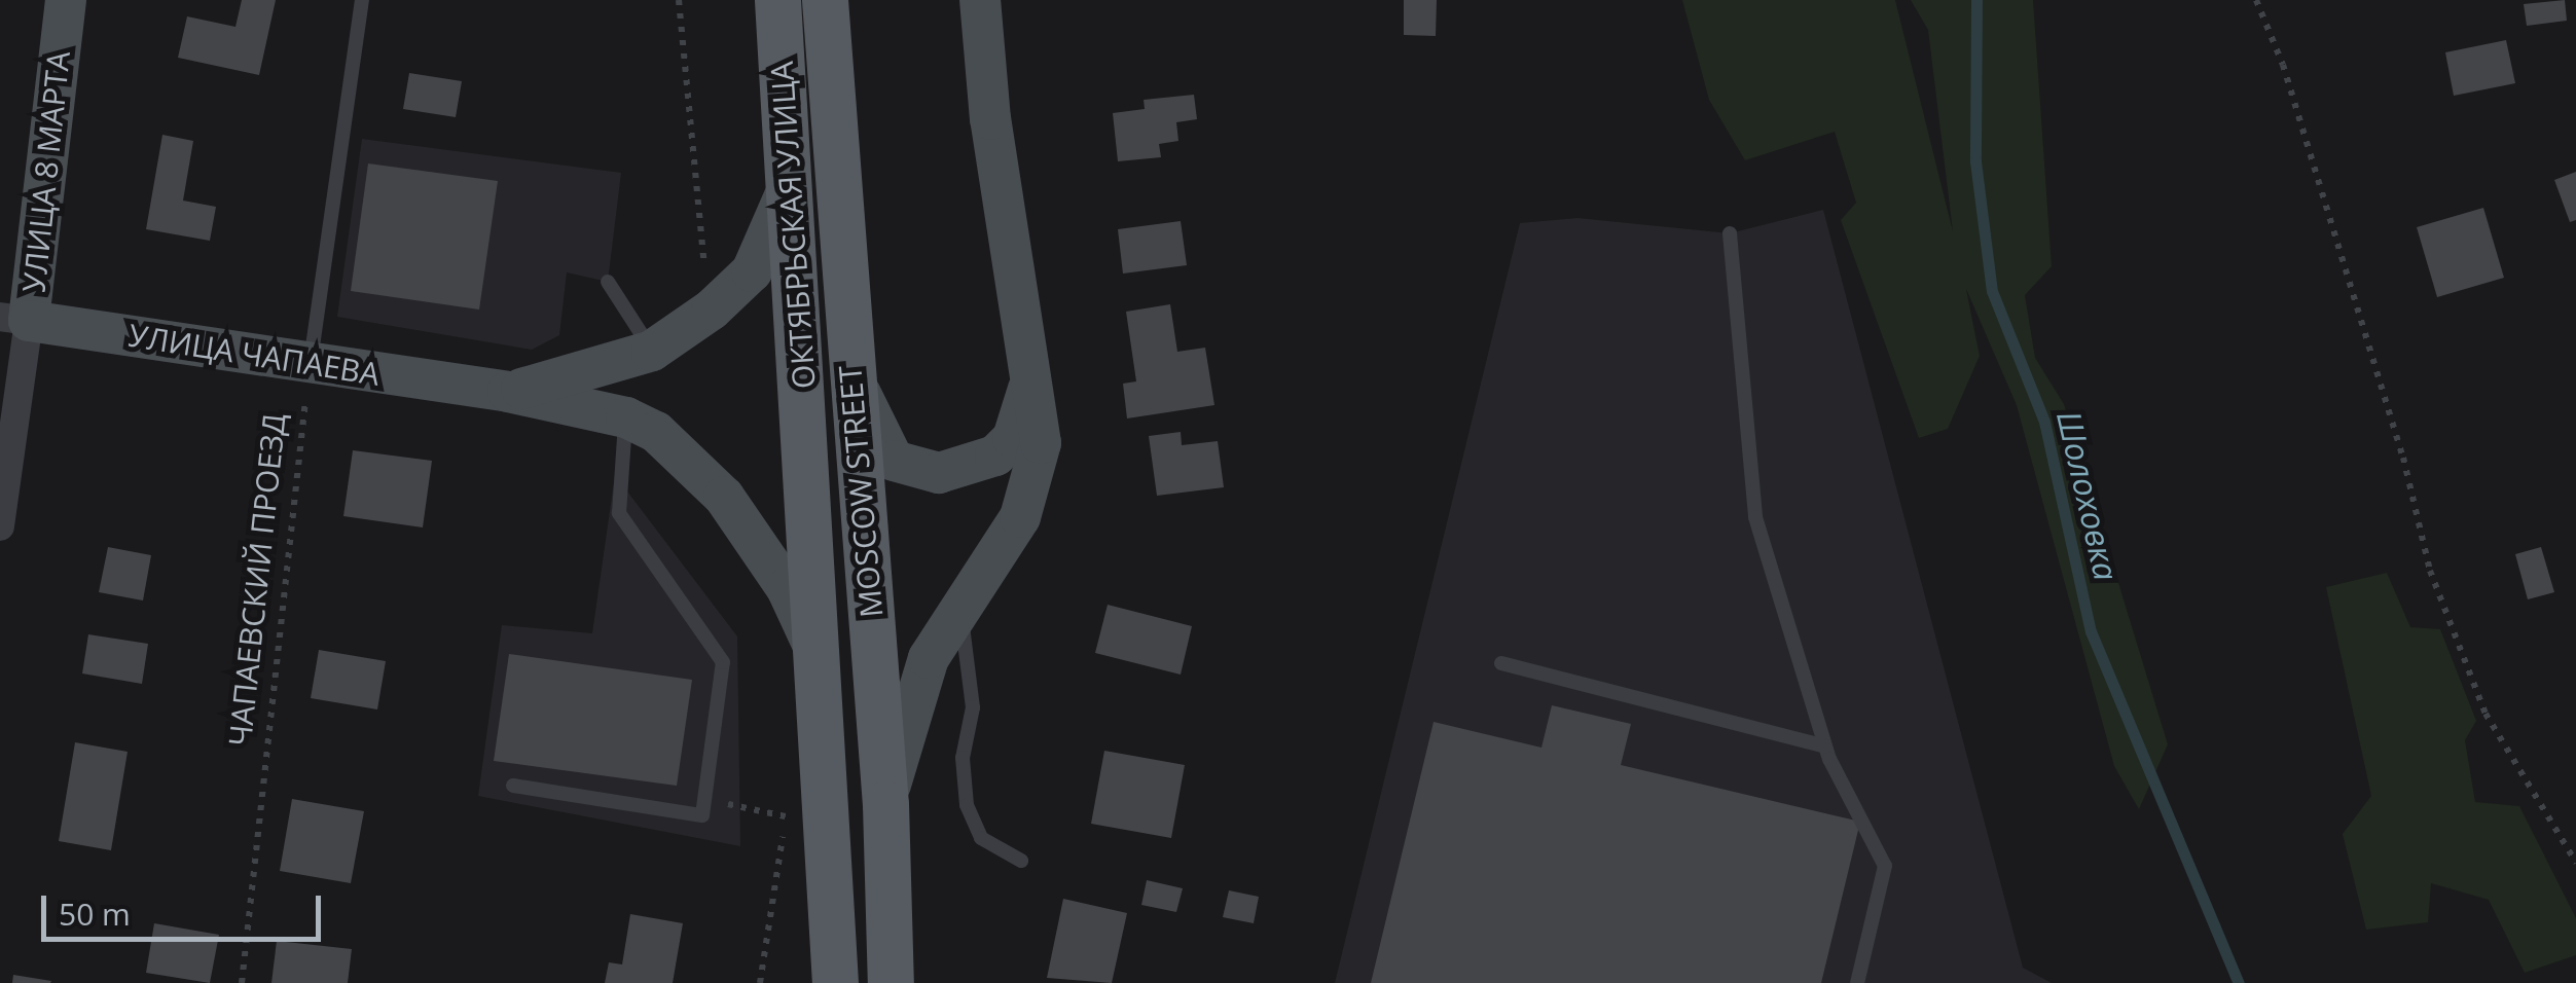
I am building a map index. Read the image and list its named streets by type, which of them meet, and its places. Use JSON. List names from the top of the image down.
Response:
{
  "streets": {
    "main road": ["ОКТЯБРЬСКАЯ УЛИЦА", "MOSCOW STREET"],
    "street": ["УЛИЦА 8 МАРТА", "УЛИЦА ЧАПАЕВА"],
    "path": ["ЧАПАЕВСКИЙ ПРОЕЗД"]
  },
  "crossings": [
    ["УЛИЦА 8 МАРТА", "УЛИЦА ЧАПАЕВА"],
    ["ОКТЯБРЬСКАЯ УЛИЦА", "MOSCOW STREET"],
    ["УЛИЦА ЧАПАЕВА", "ЧАПАЕВСКИЙ ПРОЕЗД"]
  ],
  "water": ["Шолоховка"],
  "scale_bar": "50 m"
}
